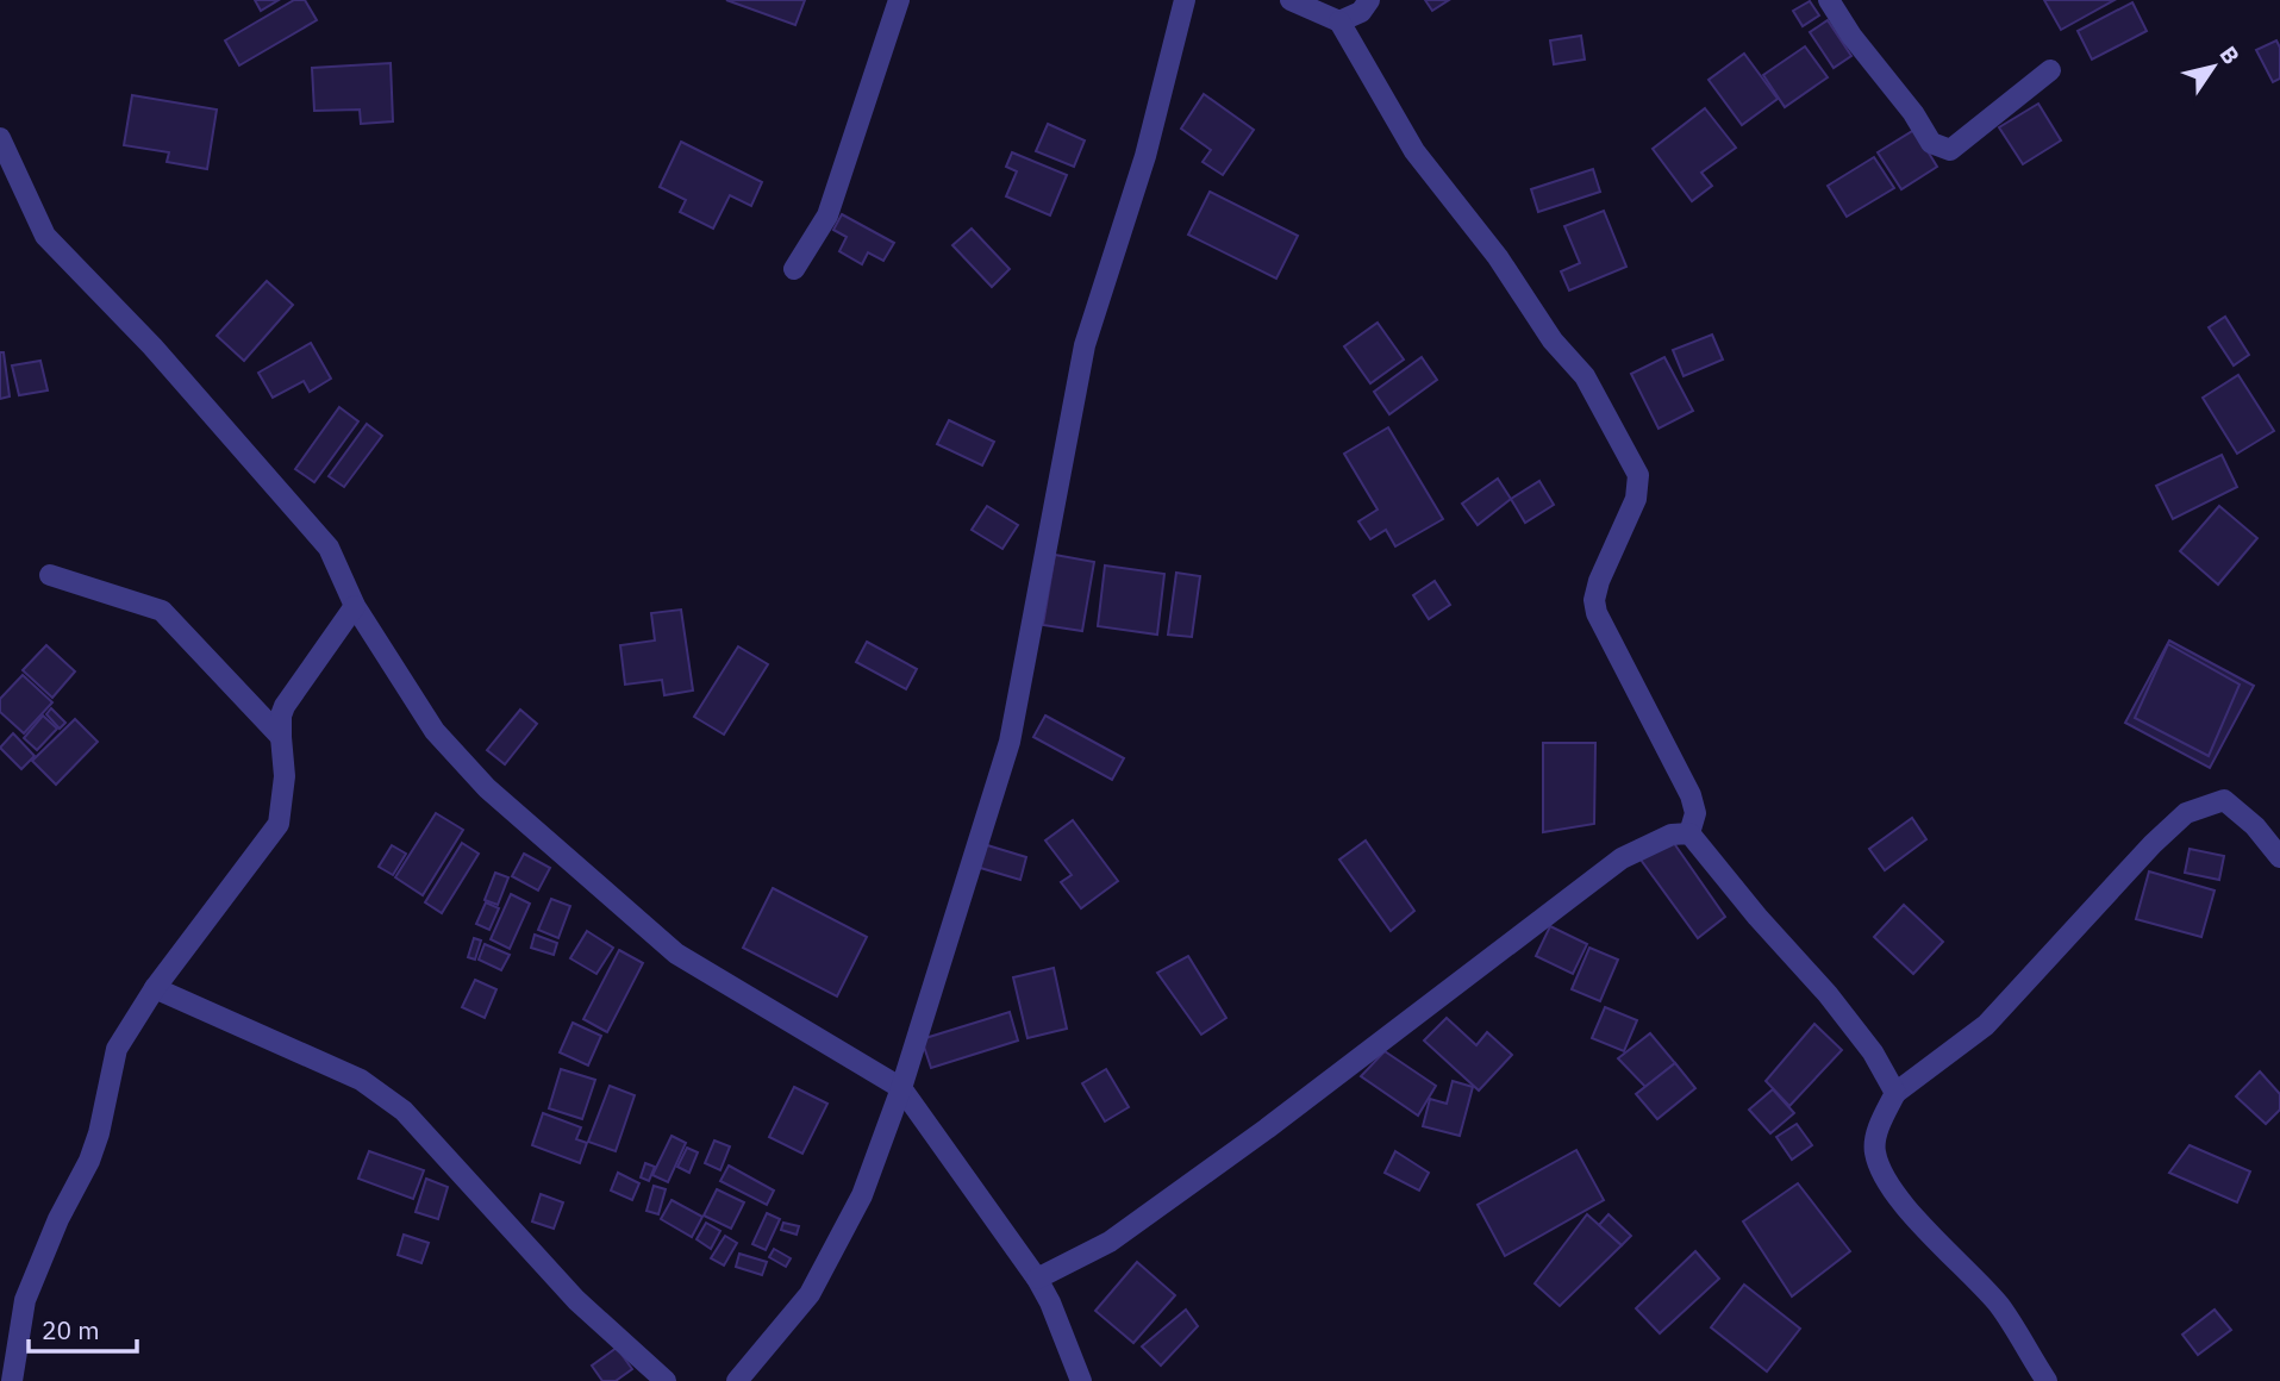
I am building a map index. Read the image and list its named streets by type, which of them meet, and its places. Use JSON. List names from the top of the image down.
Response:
{
  "scale_bar": "20 m",
  "north": "top right"
}
